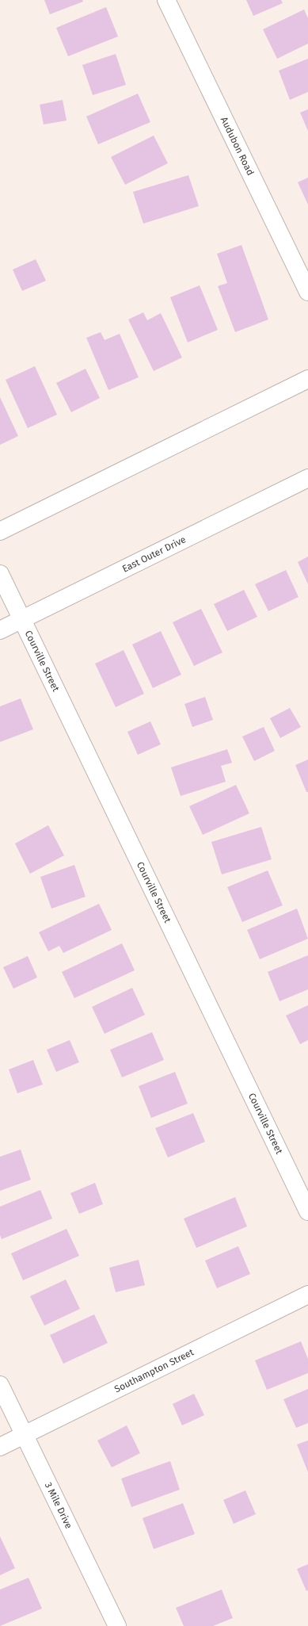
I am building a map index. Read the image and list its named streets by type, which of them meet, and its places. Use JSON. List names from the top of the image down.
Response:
{
  "streets": {
    "street": [
      "Audubon Road",
      "East Outer Drive",
      "Courville Street",
      "Southampton Street",
      "3 Mile Drive"
    ]
  },
  "crossings": [
    ["East Outer Drive", "Courville Street"],
    ["Southampton Street", "3 Mile Drive"]
  ]
}
